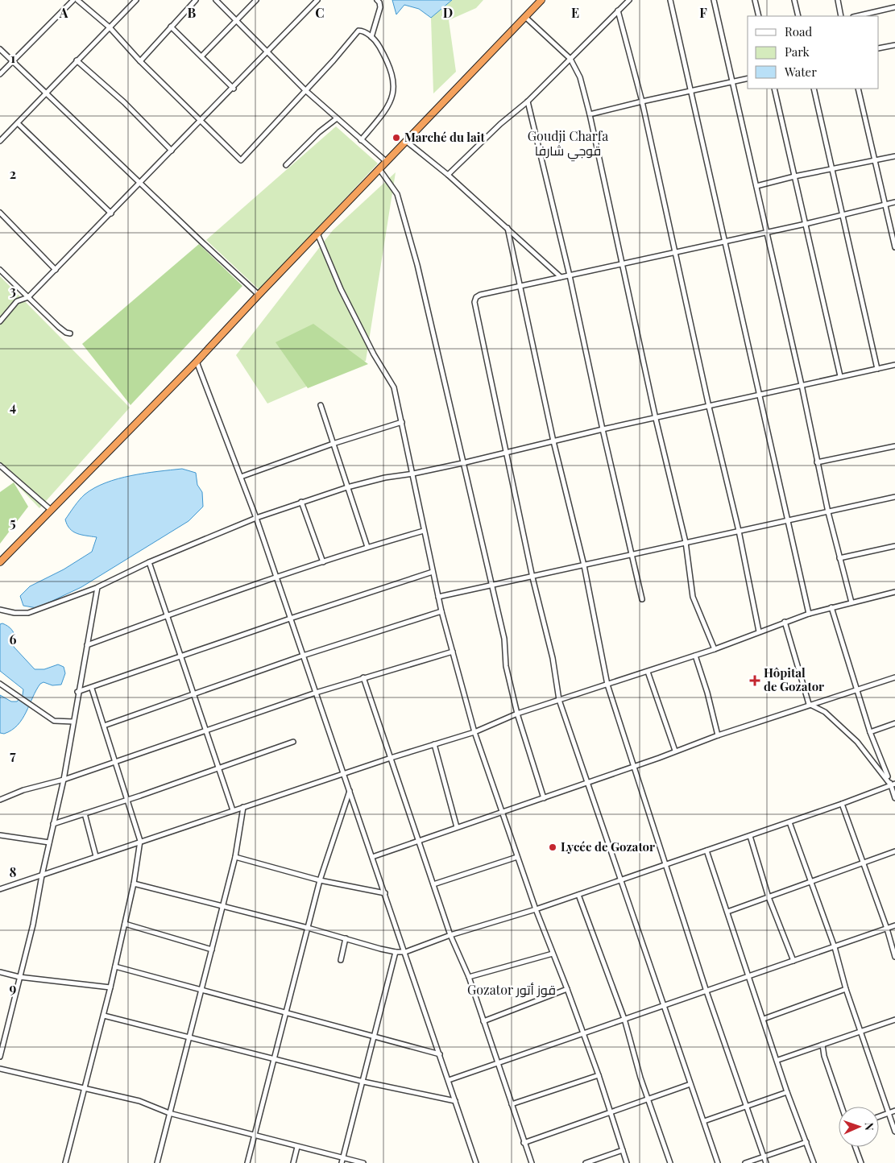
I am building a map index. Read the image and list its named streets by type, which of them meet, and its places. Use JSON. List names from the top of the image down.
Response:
{
  "districts": ["Goudji Charfa قوجي شارفا", "Gozator قوز أتور"],
  "places": {
    "other": ["Marché du lait", "Lycée de Gozator"],
    "health": ["Hôpital de Gozator"]
  },
  "legend": ["Road", "Park", "Water"],
  "north": "right",
  "grid": {
    "columns": [
      "A",
      "B",
      "C",
      "D",
      "E",
      "F"
    ],
    "rows": [
      "1",
      "2",
      "3",
      "4",
      "5",
      "6",
      "7",
      "8",
      "9"
    ]
  }
}
